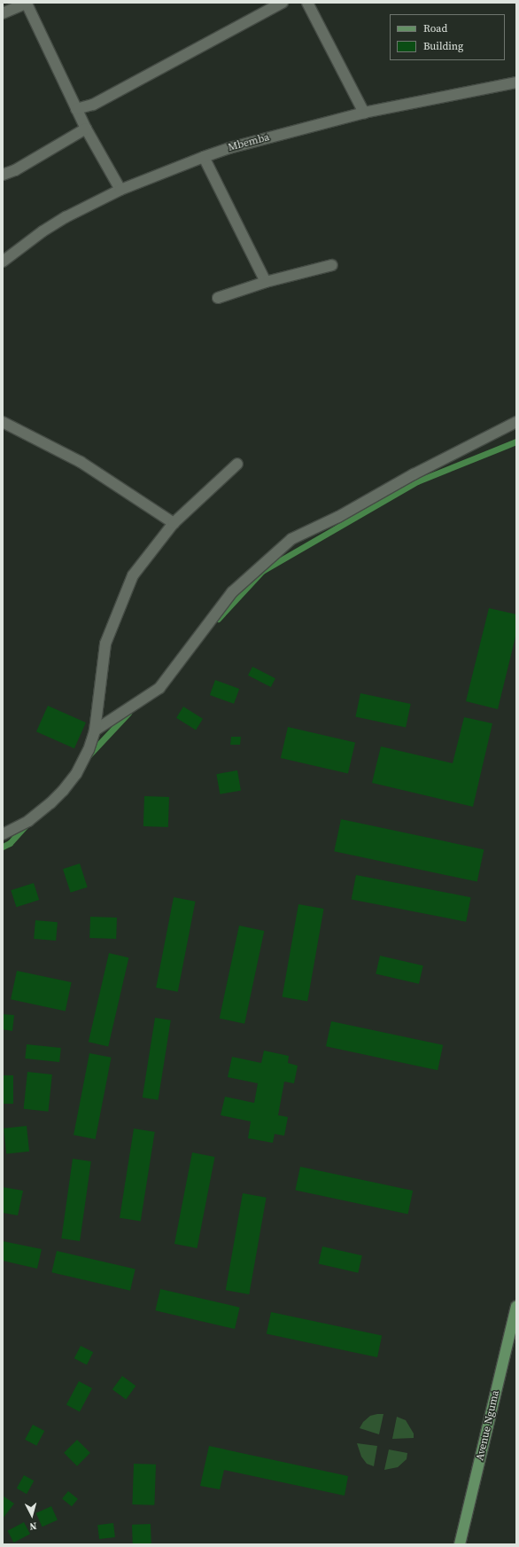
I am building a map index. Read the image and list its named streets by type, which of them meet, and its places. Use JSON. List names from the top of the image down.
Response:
{
  "streets": {
    "main road": ["Avenue Nguma"],
    "street": ["Mbemba"]
  },
  "legend": ["Road", "Building"],
  "north": "bottom"
}
